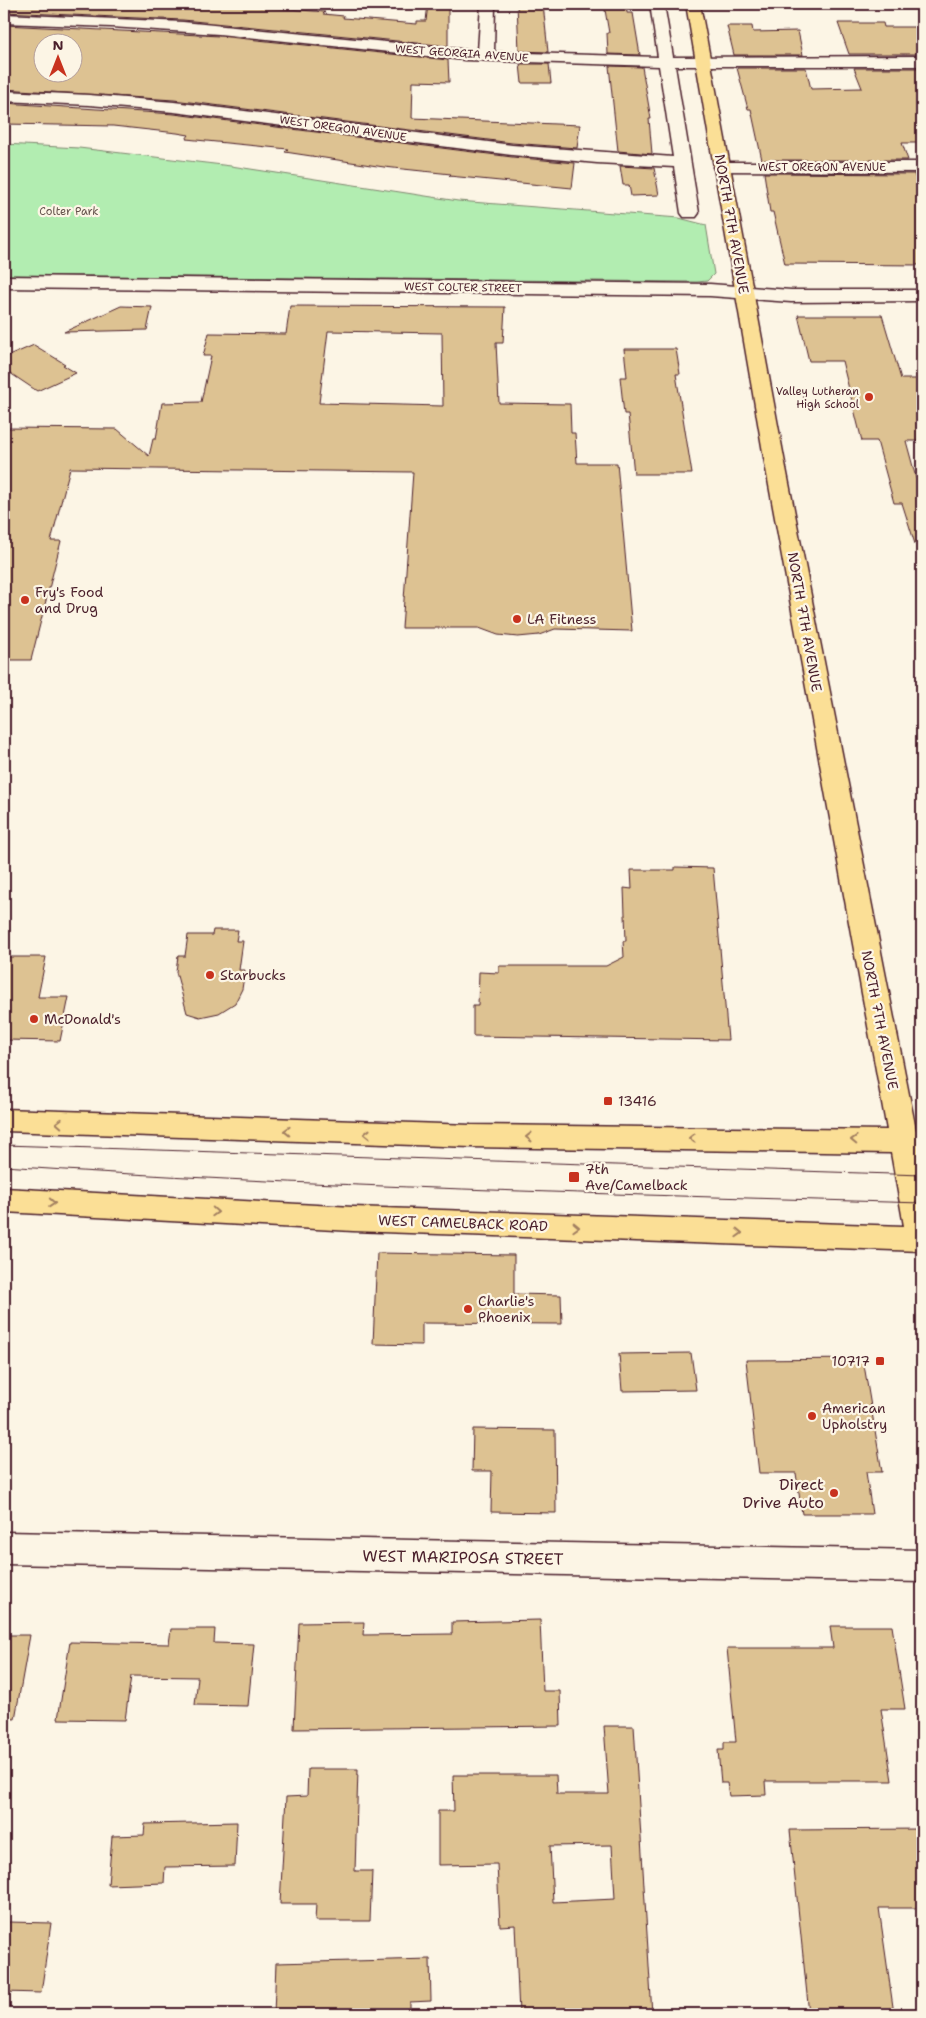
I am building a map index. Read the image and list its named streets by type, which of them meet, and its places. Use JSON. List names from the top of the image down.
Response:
{
  "streets": {
    "main road": ["NORTH 7TH AVENUE", "WEST CAMELBACK ROAD"],
    "street": [
      "WEST GEORGIA AVENUE",
      "WEST OREGON AVENUE",
      "WEST COLTER STREET",
      "WEST MARIPOSA STREET"
    ]
  },
  "crossings": [
    ["WEST GEORGIA AVENUE", "NORTH 7TH AVENUE"],
    ["WEST OREGON AVENUE", "NORTH 7TH AVENUE"],
    ["NORTH 7TH AVENUE", "WEST COLTER STREET"],
    ["NORTH 7TH AVENUE", "WEST CAMELBACK ROAD"]
  ],
  "parks": ["Colter Park"],
  "places": {
    "other": [
      "Valley Lutheran High School",
      "Fry's Food and Drug",
      "LA Fitness",
      "Starbucks",
      "McDonald's",
      "Charlie's Phoenix",
      "American Upholstry",
      "Direct Drive Auto"
    ],
    "transit": ["13416", "7th Ave/Camelback", "10717"]
  },
  "north": "top"
}
